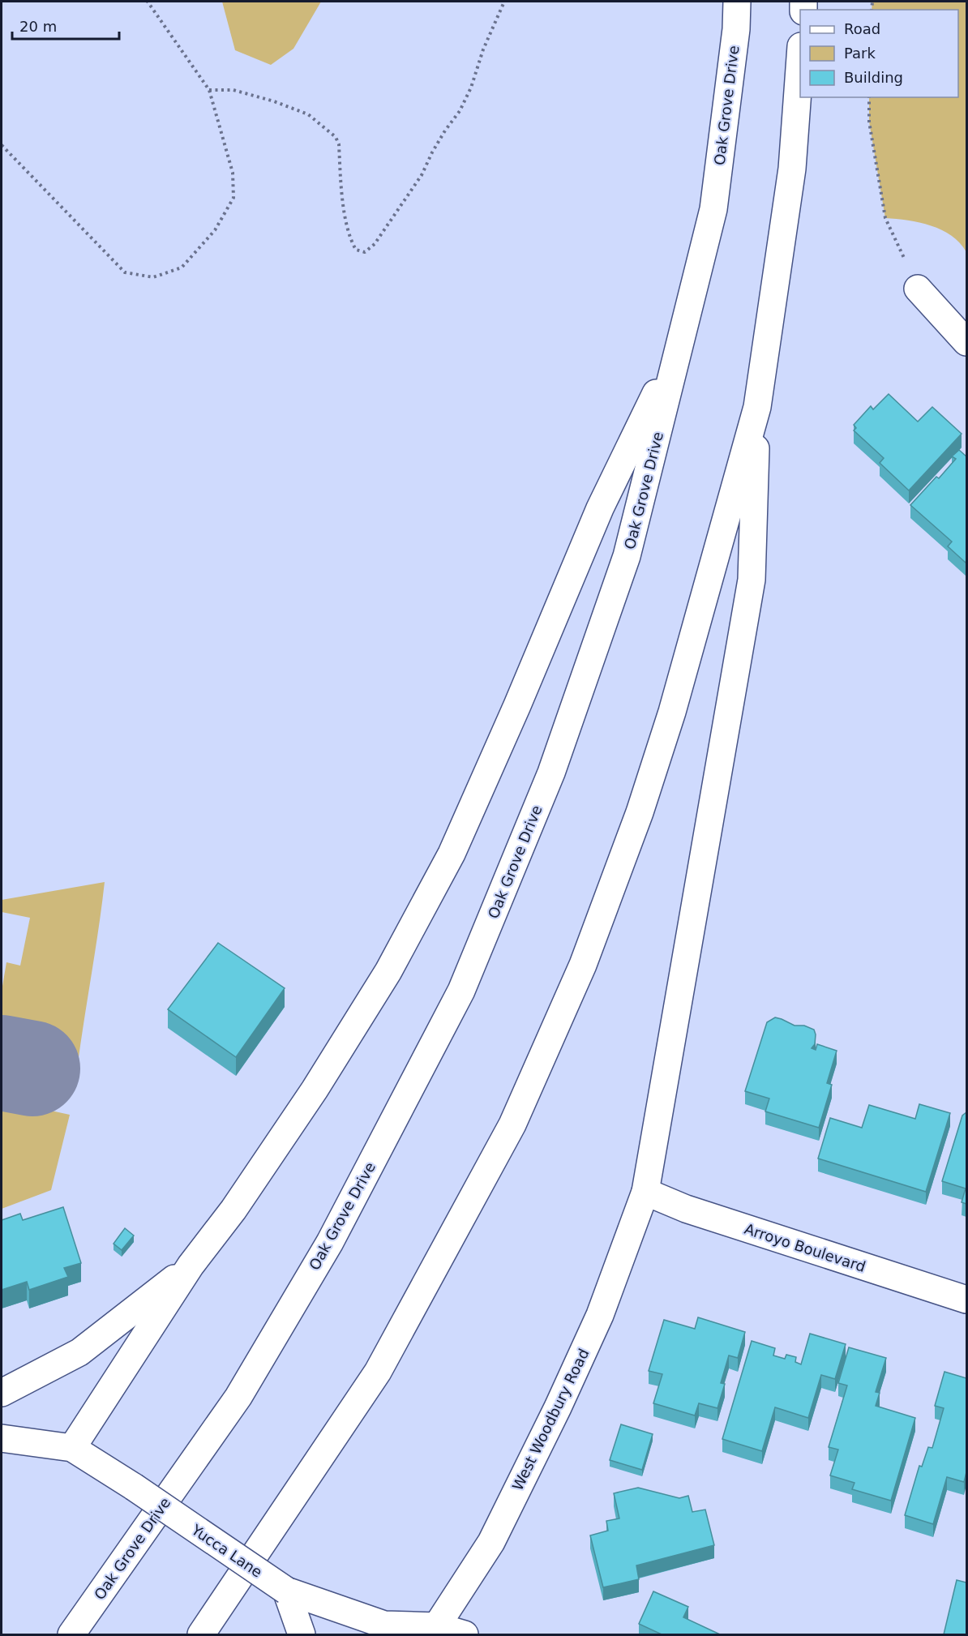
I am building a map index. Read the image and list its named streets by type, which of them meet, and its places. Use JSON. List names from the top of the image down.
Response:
{
  "streets": {
    "main road": [
      "Oak Grove Drive",
      "Arroyo Boulevard",
      "West Woodbury Road",
      "Yucca Lane"
    ]
  },
  "crossings": [
    ["Arroyo Boulevard", "West Woodbury Road"],
    ["West Woodbury Road", "Yucca Lane"]
  ],
  "legend": ["Road", "Park", "Building"],
  "scale_bar": "20 m"
}
